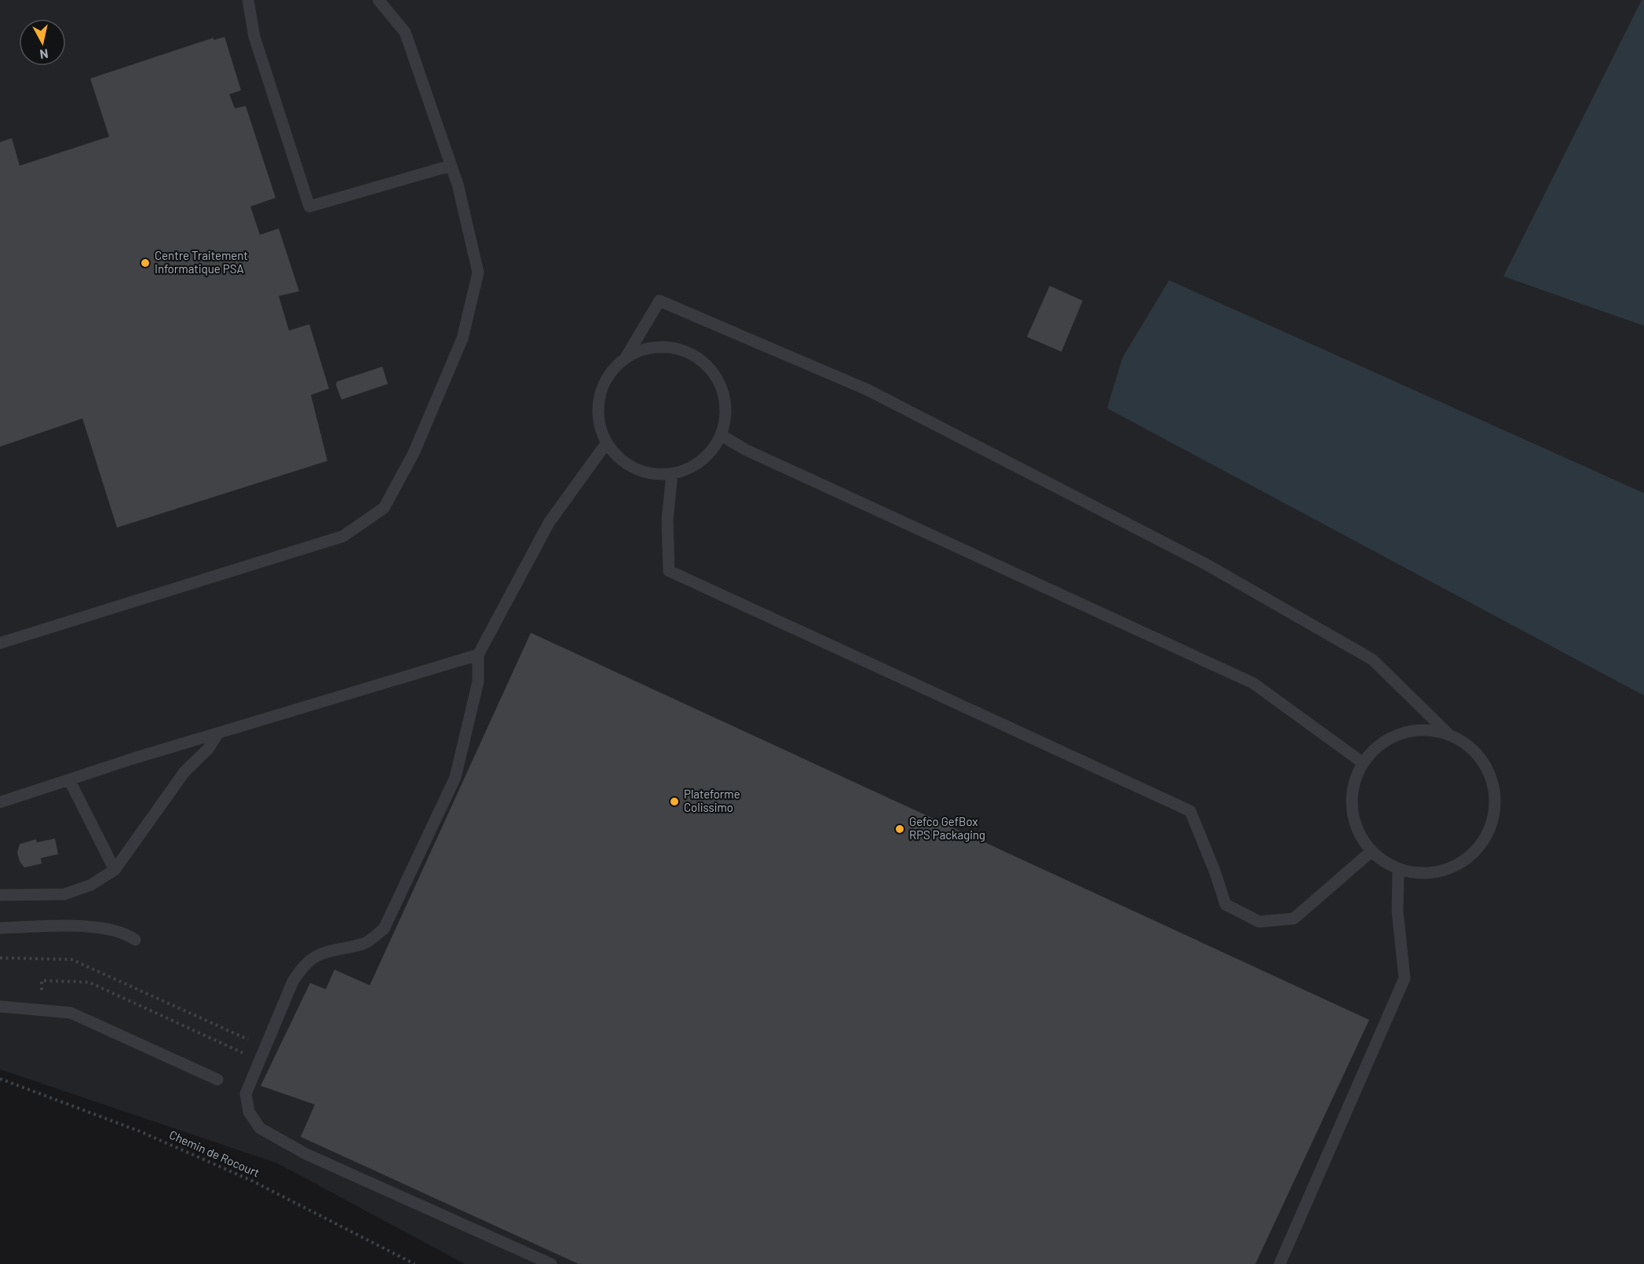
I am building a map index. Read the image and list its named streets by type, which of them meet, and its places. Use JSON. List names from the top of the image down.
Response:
{
  "streets": {
    "path": ["Chemin de Rocourt"]
  },
  "places": ["Centre Traitement Informatique PSA", "Plateforme Colissimo", "Gefco GefBox RPS Packaging"],
  "north": "bottom"
}
